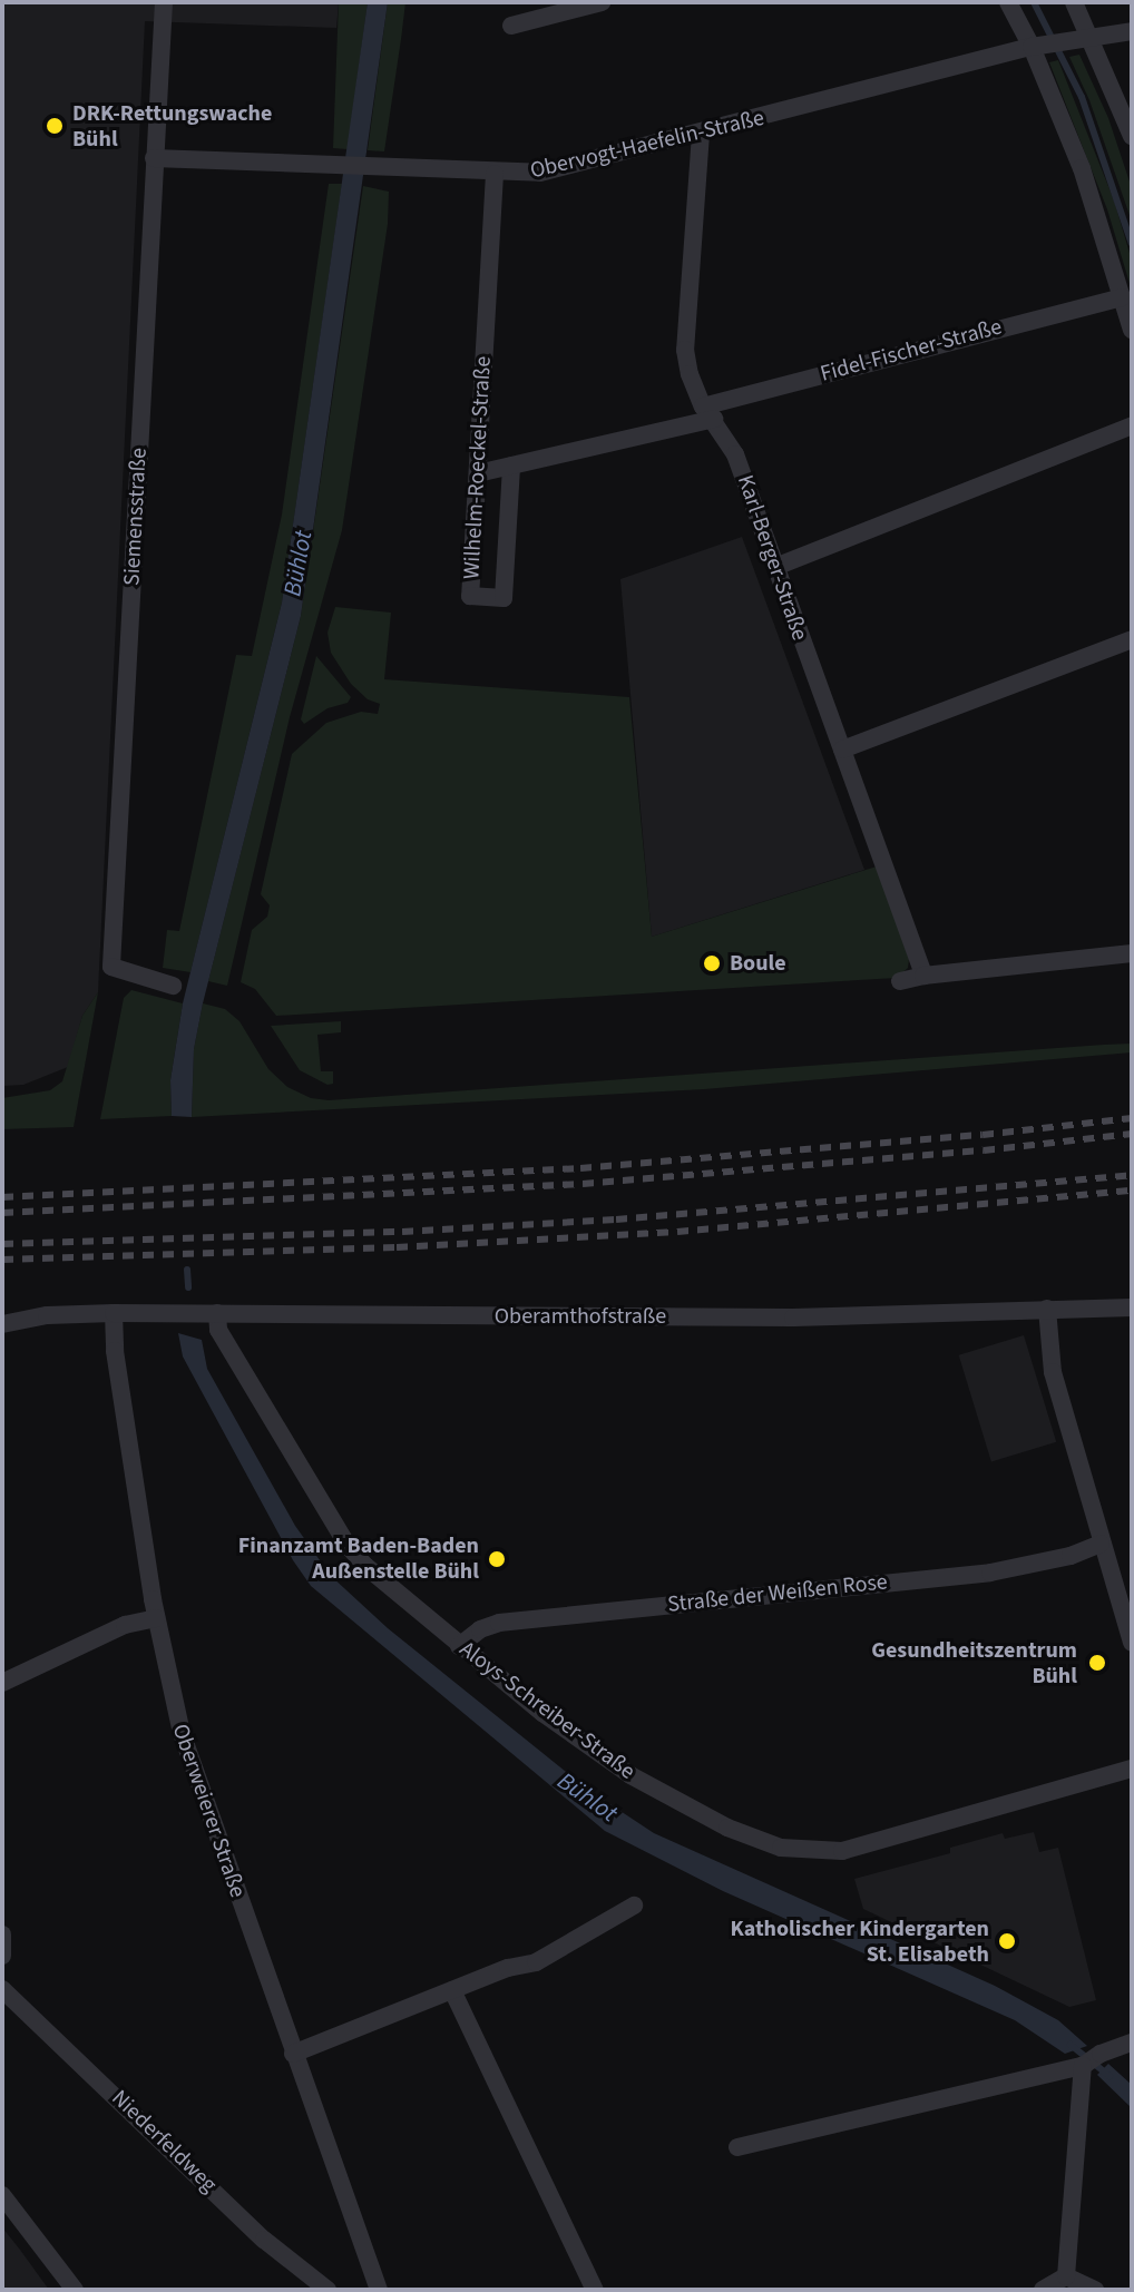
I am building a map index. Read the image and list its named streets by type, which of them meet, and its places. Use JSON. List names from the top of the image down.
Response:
{
  "streets": {
    "street": [
      "Obervogt-Haefelin-Straße",
      "Fidel-Fischer-Straße",
      "Wilhelm-Roeckel-Straße",
      "Siemensstraße",
      "Karl-Berger-Straße",
      "Oberamthofstraße",
      "Straße der Weißen Rose",
      "Aloys-Schreiber-Straße",
      "Oberweierer Straße",
      "Niederfeldweg"
    ]
  },
  "crossings": [
    ["Obervogt-Haefelin-Straße", "Wilhelm-Roeckel-Straße"],
    ["Obervogt-Haefelin-Straße", "Siemensstraße"],
    ["Obervogt-Haefelin-Straße", "Karl-Berger-Straße"],
    ["Fidel-Fischer-Straße", "Wilhelm-Roeckel-Straße"],
    ["Fidel-Fischer-Straße", "Karl-Berger-Straße"],
    ["Oberamthofstraße", "Aloys-Schreiber-Straße"],
    ["Oberamthofstraße", "Oberweierer Straße"],
    ["Straße der Weißen Rose", "Aloys-Schreiber-Straße"]
  ],
  "water": ["Bühlot"],
  "places": [
    "DRK-Rettungswache Bühl",
    "Boule",
    "Finanzamt Baden-Baden Außenstelle Bühl",
    "Gesundheitszentrum Bühl",
    "Katholischer Kindergarten St. Elisabeth"
  ]
}
